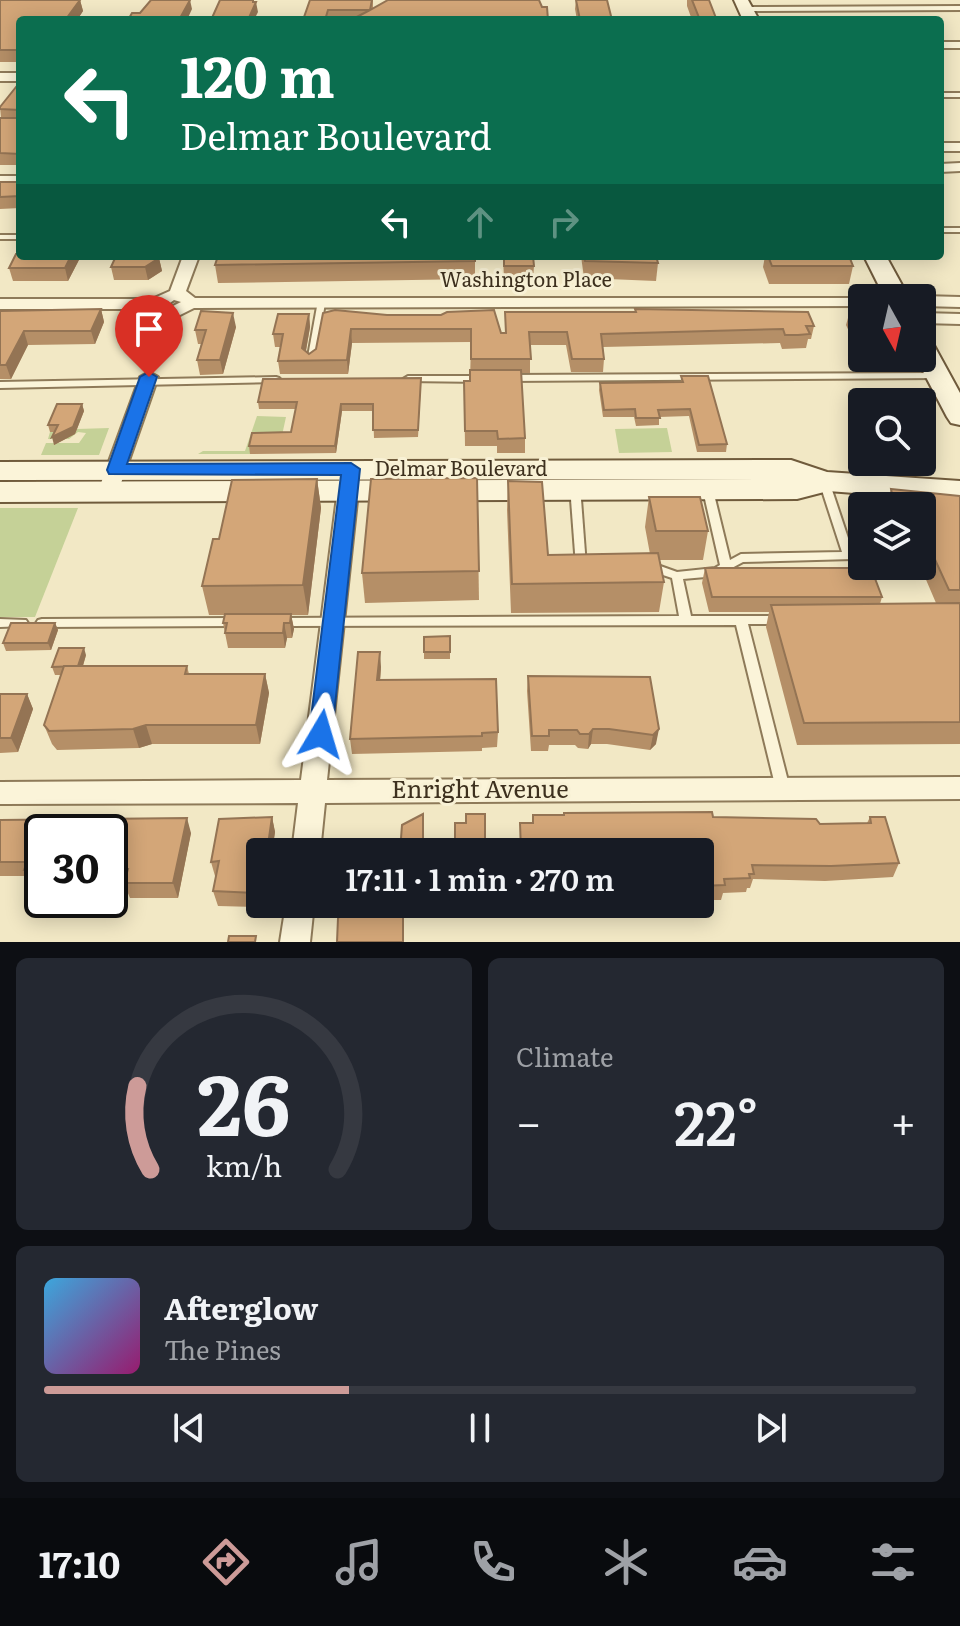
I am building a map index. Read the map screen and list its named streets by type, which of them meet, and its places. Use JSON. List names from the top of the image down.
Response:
{
  "streets": {
    "main road": ["Delmar Boulevard"],
    "street": ["Washington Place", "Enright Avenue"]
  },
  "north": "bottom",
  "page": {
    "turn": ["120 m", "Delmar Boulevard"],
    "limit": "30",
    "trip": "17:11 · 1 min · 270 m",
    "tile": "Climate",
    "heat": ["−", "22°", "+"],
    "song": ["Afterglow", "The Pines"],
    "tabs": "17:10",
    "gauge": ["26", "km/h"]
  }
}
